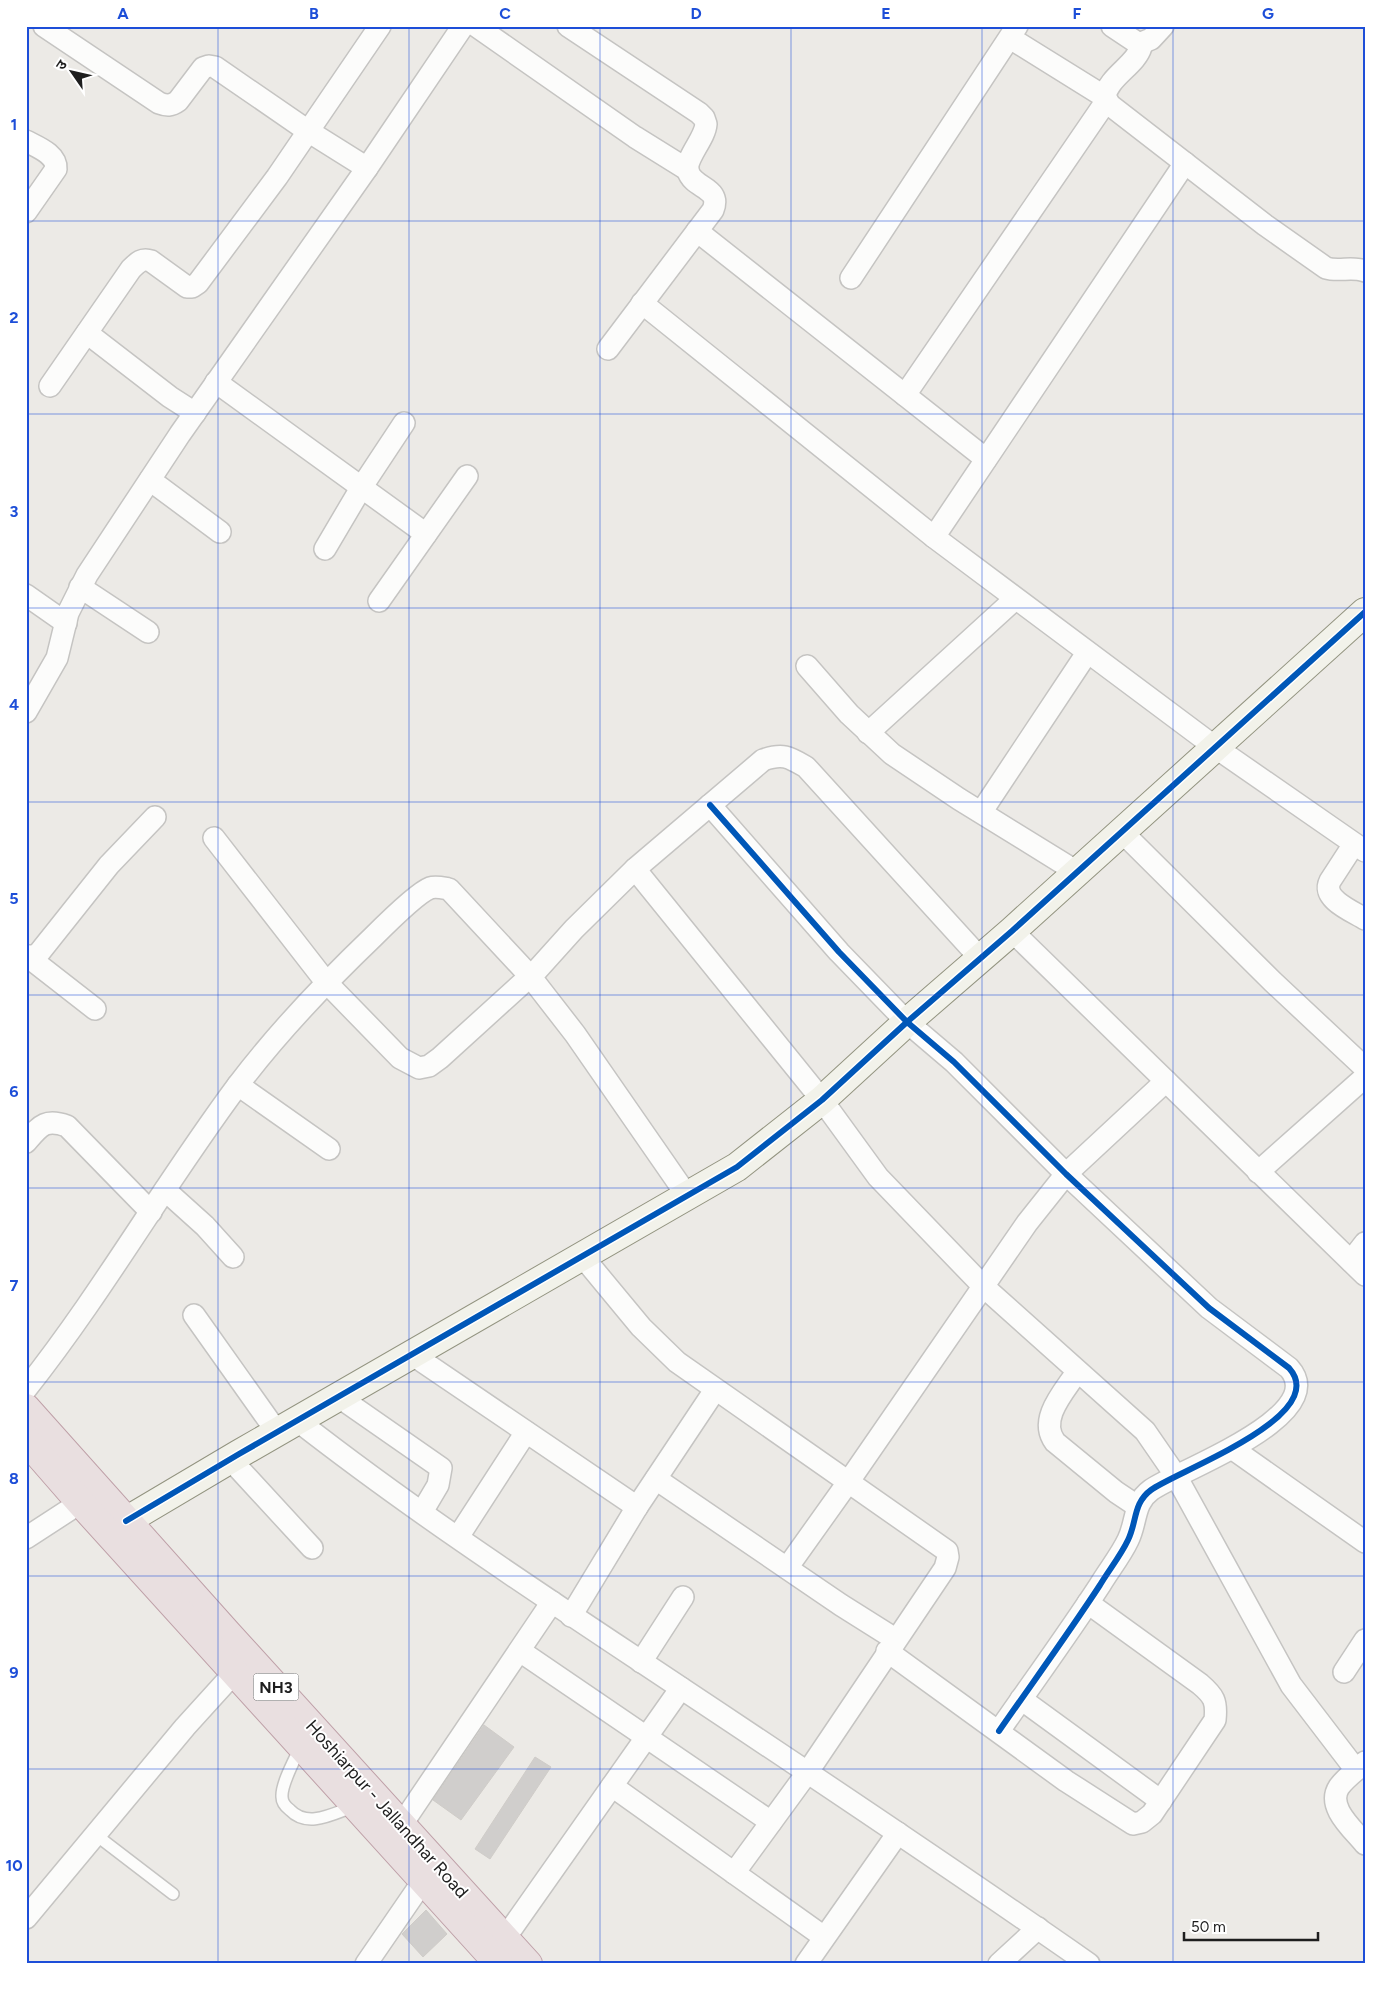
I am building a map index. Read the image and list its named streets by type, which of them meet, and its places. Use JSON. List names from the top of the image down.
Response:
{
  "streets": {
    "highway": ["NH3", "Hoshiarpur - Jallandhar Road"]
  },
  "scale_bar": "50 m",
  "north": "top left",
  "grid": {
    "columns": [
      "A",
      "B",
      "C",
      "D",
      "E",
      "F",
      "G"
    ],
    "rows": [
      "1",
      "2",
      "3",
      "4",
      "5",
      "6",
      "7",
      "8",
      "9",
      "10"
    ]
  }
}
